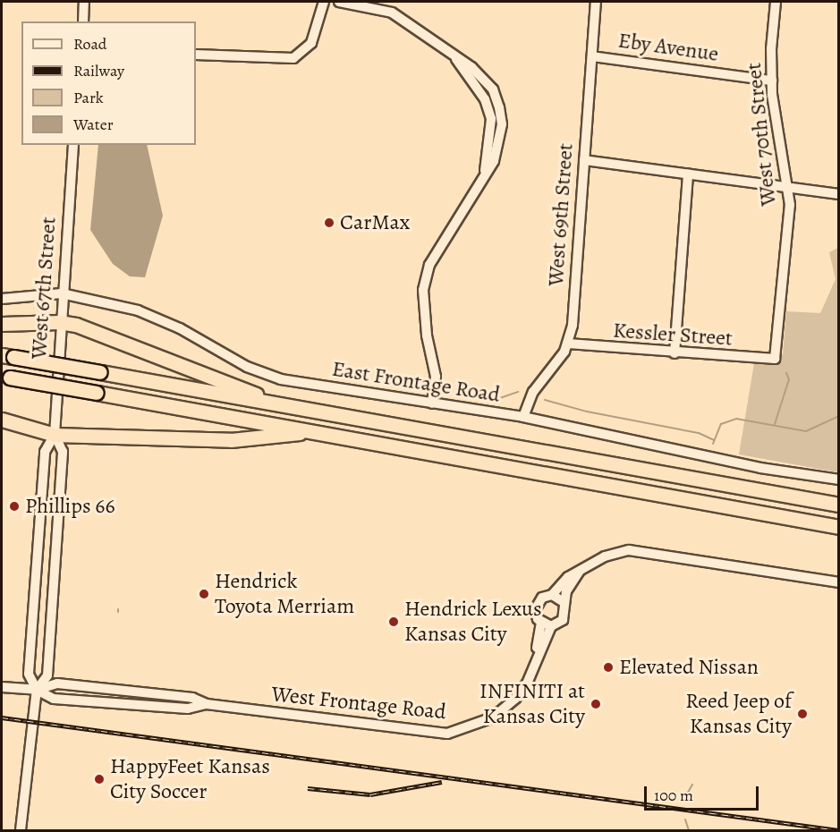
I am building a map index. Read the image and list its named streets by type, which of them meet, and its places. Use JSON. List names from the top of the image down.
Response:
{
  "streets": {
    "street": [
      "Eby Avenue",
      "West 70th Street",
      "West 69th Street",
      "West 67th Street",
      "Kessler Street",
      "East Frontage Road",
      "West Frontage Road"
    ]
  },
  "crossings": [
    ["Eby Avenue", "West 70th Street"],
    ["Eby Avenue", "West 69th Street"],
    ["West 70th Street", "Kessler Street"],
    ["West 69th Street", "Kessler Street"],
    ["West 69th Street", "East Frontage Road"],
    ["West 67th Street", "East Frontage Road"],
    ["West 67th Street", "West Frontage Road"]
  ],
  "places": [
    "CarMax",
    "Phillips 66",
    "Hendrick Toyota Merriam",
    "Hendrick Lexus Kansas City",
    "Elevated Nissan",
    "INFINITI at Kansas City",
    "Reed Jeep of Kansas City",
    "HappyFeet Kansas City Soccer"
  ],
  "legend": [
    "Road",
    "Railway",
    "Park",
    "Water"
  ],
  "scale_bar": "100 m"
}
